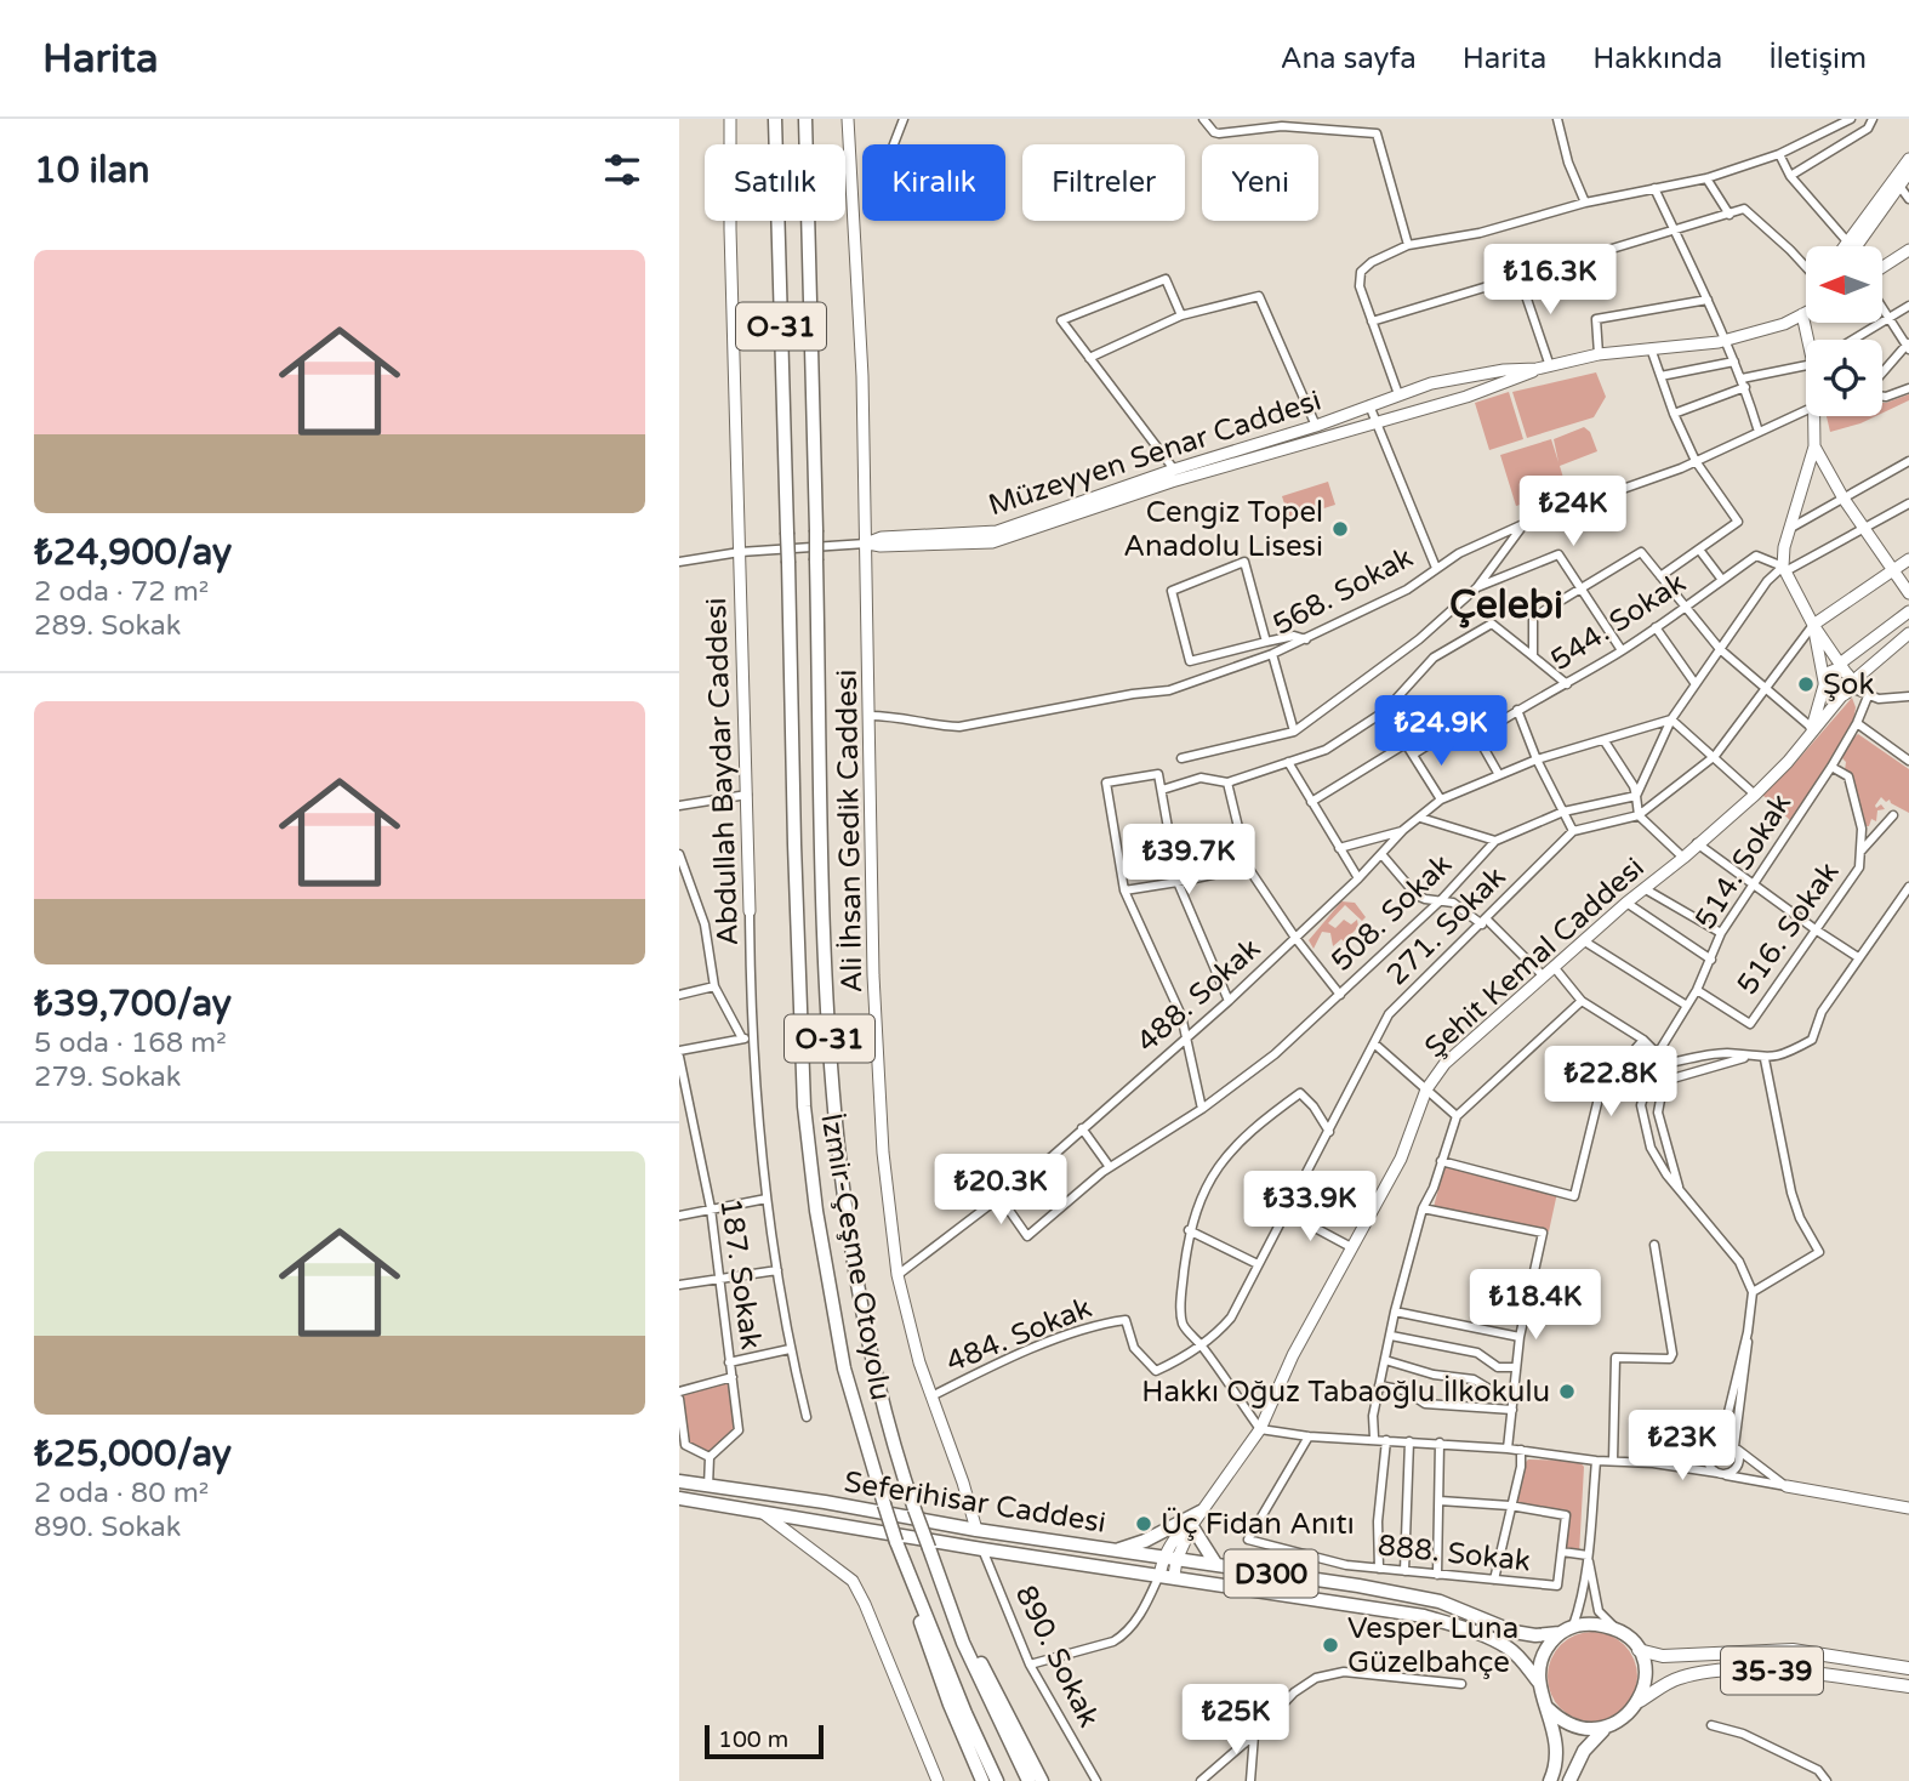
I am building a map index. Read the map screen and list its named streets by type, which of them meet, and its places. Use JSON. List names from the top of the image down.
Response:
{
  "streets": {
    "highway": [
      "O-31",
      "İzmir-Çeşme Otoyolu",
      "Seferihisar Caddesi",
      "D300"
    ],
    "main road": [
      "Müzeyyen Senar Caddesi",
      "Abdullah Baydar Caddesi",
      "Ali İhsan Gedik Caddesi",
      "Şehit Kemal Caddesi",
      "35-39"
    ],
    "street": [
      "568. Sokak",
      "544. Sokak",
      "514. Sokak",
      "508. Sokak",
      "271. Sokak",
      "516. Sokak",
      "488. Sokak",
      "187. Sokak",
      "484. Sokak",
      "888. Sokak",
      "890. Sokak"
    ]
  },
  "crossings": [
    ["O-31", "İzmir-Çeşme Otoyolu"],
    ["Müzeyyen Senar Caddesi", "Ali İhsan Gedik Caddesi"],
    ["568. Sokak", "Ali İhsan Gedik Caddesi"],
    ["Ali İhsan Gedik Caddesi", "488. Sokak"],
    ["Ali İhsan Gedik Caddesi", "484. Sokak"],
    ["Ali İhsan Gedik Caddesi", "Seferihisar Caddesi"],
    ["514. Sokak", "516. Sokak"],
    ["508. Sokak", "488. Sokak"],
    ["271. Sokak", "484. Sokak"],
    ["Şehit Kemal Caddesi", "Seferihisar Caddesi"],
    ["Seferihisar Caddesi", "D300"],
    ["Seferihisar Caddesi", "890. Sokak"],
    ["Seferihisar Caddesi", "35-39"],
    ["D300", "35-39"]
  ],
  "districts": ["Çelebi"],
  "places": [
    "Cengiz Topel Anadolu Lisesi",
    "Şok",
    "Hakkı Oğuz Tabaoğlu İlkokulu",
    "Üç Fidan Anıtı",
    "Vesper Luna Güzelbahçe"
  ],
  "scale_bar": "100 m",
  "north": "left",
  "page": {
    "header": "Harita",
    "nav": [
      "Ana sayfa",
      "Harita",
      "Hakkında",
      "İletişim"
    ],
    "heading": "10 ilan",
    "chip": [
      "Satılık",
      "Kiralık",
      "Filtreler",
      "Yeni"
    ],
    "list": [
      {
        "name": "₺24,900/ay",
        "note": "2 oda · 72 m² · 289. Sokak"
      },
      {
        "name": "₺39,700/ay",
        "note": "5 oda · 168 m² · 279. Sokak"
      },
      {
        "name": "₺25,000/ay",
        "note": "2 oda · 80 m² · 890. Sokak"
      }
    ],
    "price": [
      "₺16.3K",
      "₺24K",
      "₺24.9K",
      "₺39.7K",
      "₺22.8K",
      "₺20.3K",
      "₺33.9K",
      "₺18.4K",
      "₺23K",
      "₺25K"
    ],
    "scale": "100 m"
  }
}
